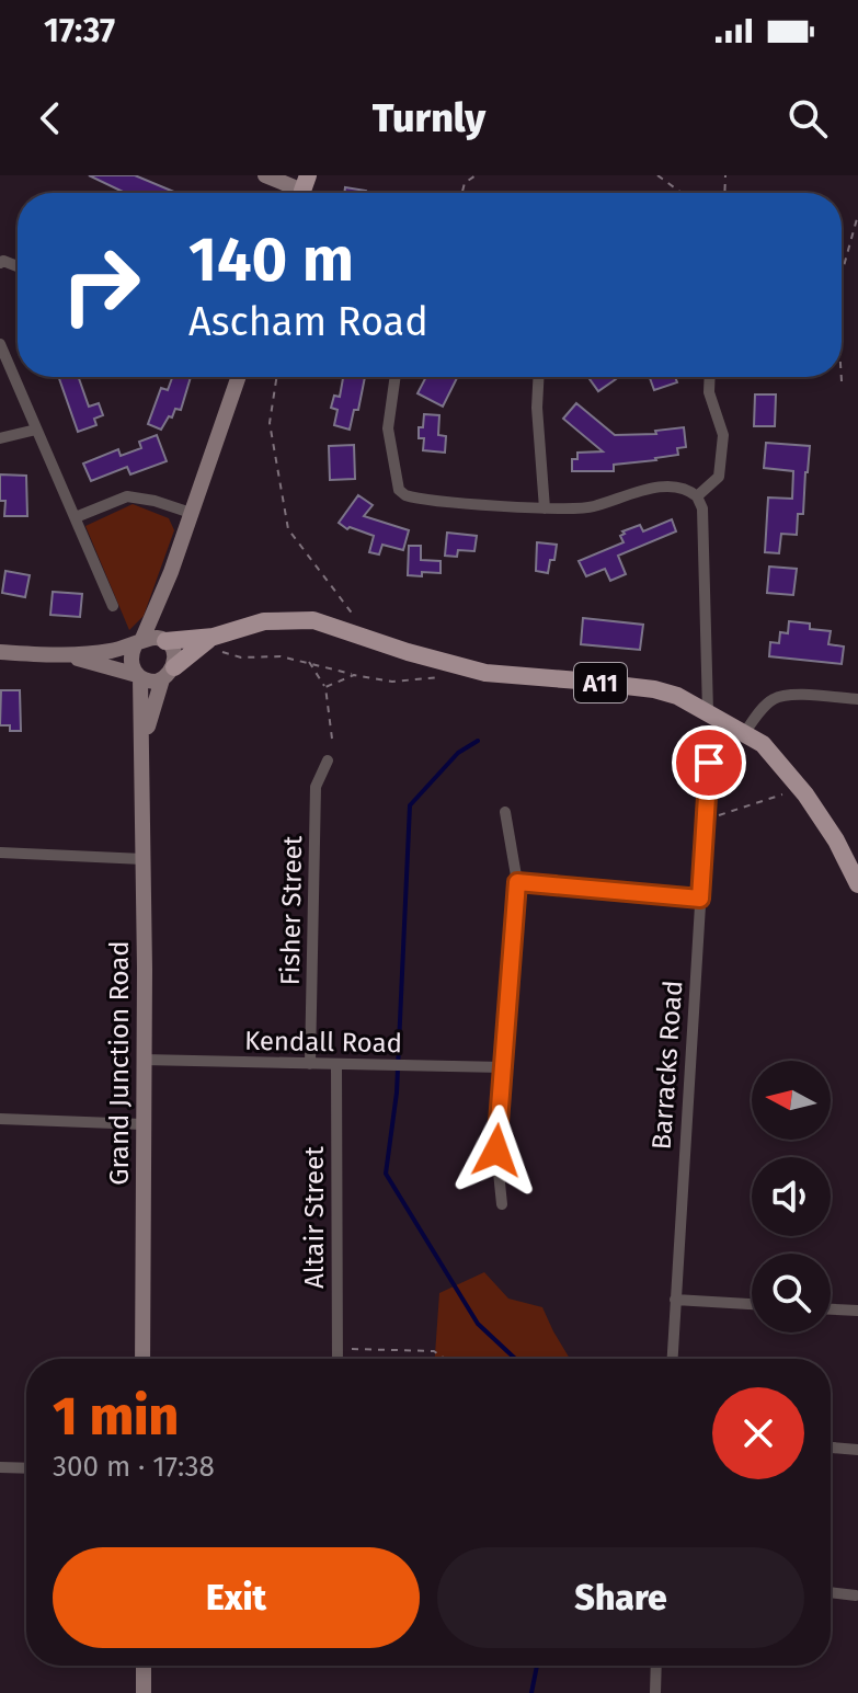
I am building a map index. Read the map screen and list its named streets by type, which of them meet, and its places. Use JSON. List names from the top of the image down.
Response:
{
  "streets": {
    "main road": ["A11", "Grand Junction Road"],
    "street": [
      "Fisher Street",
      "Kendall Road",
      "Barracks Road",
      "Altair Street"
    ]
  },
  "crossings": [
    ["A11", "Grand Junction Road"],
    ["Fisher Street", "Kendall Road"],
    ["Kendall Road", "Grand Junction Road"],
    ["Kendall Road", "Altair Street"]
  ],
  "north": "left",
  "page": {
    "status": "17:37",
    "header": "Turnly",
    "turn": ["140 m", "Ascham Road"],
    "heading": ["1 min", "300 m · 17:38"],
    "buttons": ["Exit", "Share"]
  }
}
